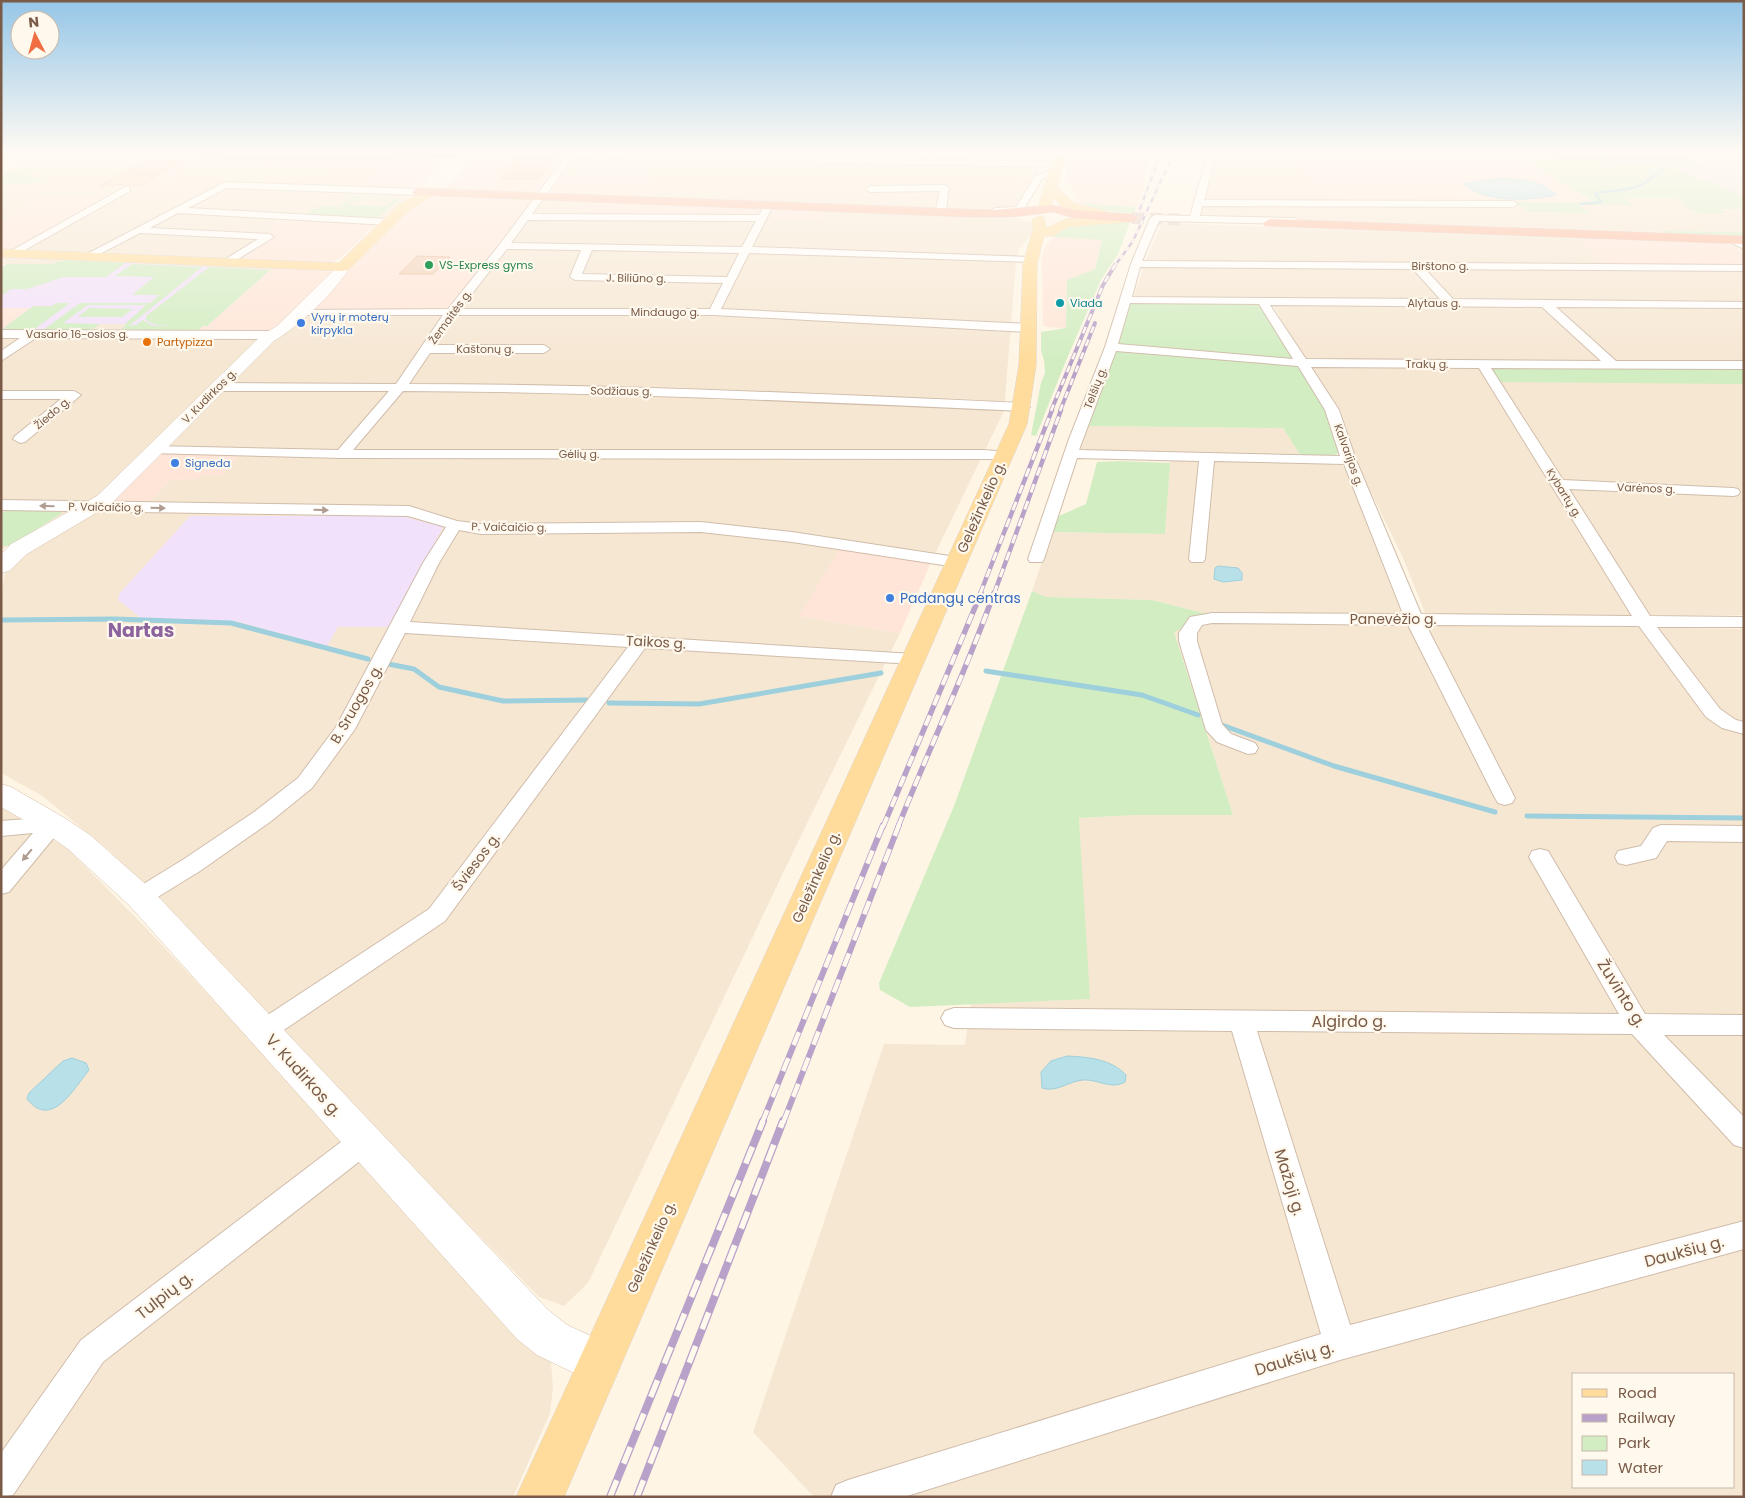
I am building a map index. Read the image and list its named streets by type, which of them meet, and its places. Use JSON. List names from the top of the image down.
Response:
{
  "streets": {
    "main road": ["V. Kudirkos g.", "Geležinkelio g."],
    "street": [
      "Birštono g.",
      "J. Biliūno g.",
      "Alytaus g.",
      "Mindaugo g.",
      "Žemaitės g.",
      "Vasario 16-osios g.",
      "Kaštonų g.",
      "Trakų g.",
      "Telšių g.",
      "Sodžiaus g.",
      "Žiedo g.",
      "Gėlių g.",
      "Kalvarijos g.",
      "Varėnos g.",
      "Kybartų g.",
      "P. Vaičaičio g.",
      "Panevėžio g.",
      "Taikos g.",
      "B. Sruogos g.",
      "Šviesos g.",
      "Žuvinto g.",
      "Algirdo g.",
      "Mažoji g.",
      "Daukšių g.",
      "Tulpių g."
    ]
  },
  "crossings": [
    ["Birštono g.", "Telšių g."],
    ["Alytaus g.", "Telšių g."],
    ["Alytaus g.", "Kalvarijos g."],
    ["Mindaugo g.", "Žemaitės g."],
    ["Mindaugo g.", "V. Kudirkos g."],
    ["Mindaugo g.", "Geležinkelio g."],
    ["Žemaitės g.", "Kaštonų g."],
    ["Žemaitės g.", "Sodžiaus g."],
    ["Žemaitės g.", "Gėlių g."],
    ["Vasario 16-osios g.", "V. Kudirkos g."],
    ["Trakų g.", "Telšių g."],
    ["Trakų g.", "Kalvarijos g."],
    ["Trakų g.", "Kybartų g."],
    ["Sodžiaus g.", "V. Kudirkos g."],
    ["Sodžiaus g.", "Geležinkelio g."],
    ["V. Kudirkos g.", "Gėlių g."],
    ["V. Kudirkos g.", "P. Vaičaičio g."],
    ["V. Kudirkos g.", "Geležinkelio g."],
    ["V. Kudirkos g.", "B. Sruogos g."],
    ["V. Kudirkos g.", "Šviesos g."],
    ["V. Kudirkos g.", "Tulpių g."],
    ["Gėlių g.", "Geležinkelio g."],
    ["Kalvarijos g.", "Panevėžio g."],
    ["Varėnos g.", "Kybartų g."],
    ["Kybartų g.", "Panevėžio g."],
    ["P. Vaičaičio g.", "Geležinkelio g."],
    ["P. Vaičaičio g.", "B. Sruogos g."],
    ["Geležinkelio g.", "Taikos g."],
    ["Taikos g.", "B. Sruogos g."],
    ["Taikos g.", "Šviesos g."],
    ["Žuvinto g.", "Algirdo g."],
    ["Algirdo g.", "Mažoji g."],
    ["Mažoji g.", "Daukšių g."]
  ],
  "districts": ["Nartas"],
  "places": [
    "VS-Express gyms",
    "Viada",
    "Vyrų ir moterų kirpykla",
    "Partypizza",
    "Signeda",
    "Padangų centras"
  ],
  "legend": [
    "Road",
    "Railway",
    "Park",
    "Water"
  ],
  "north": "top"
}
